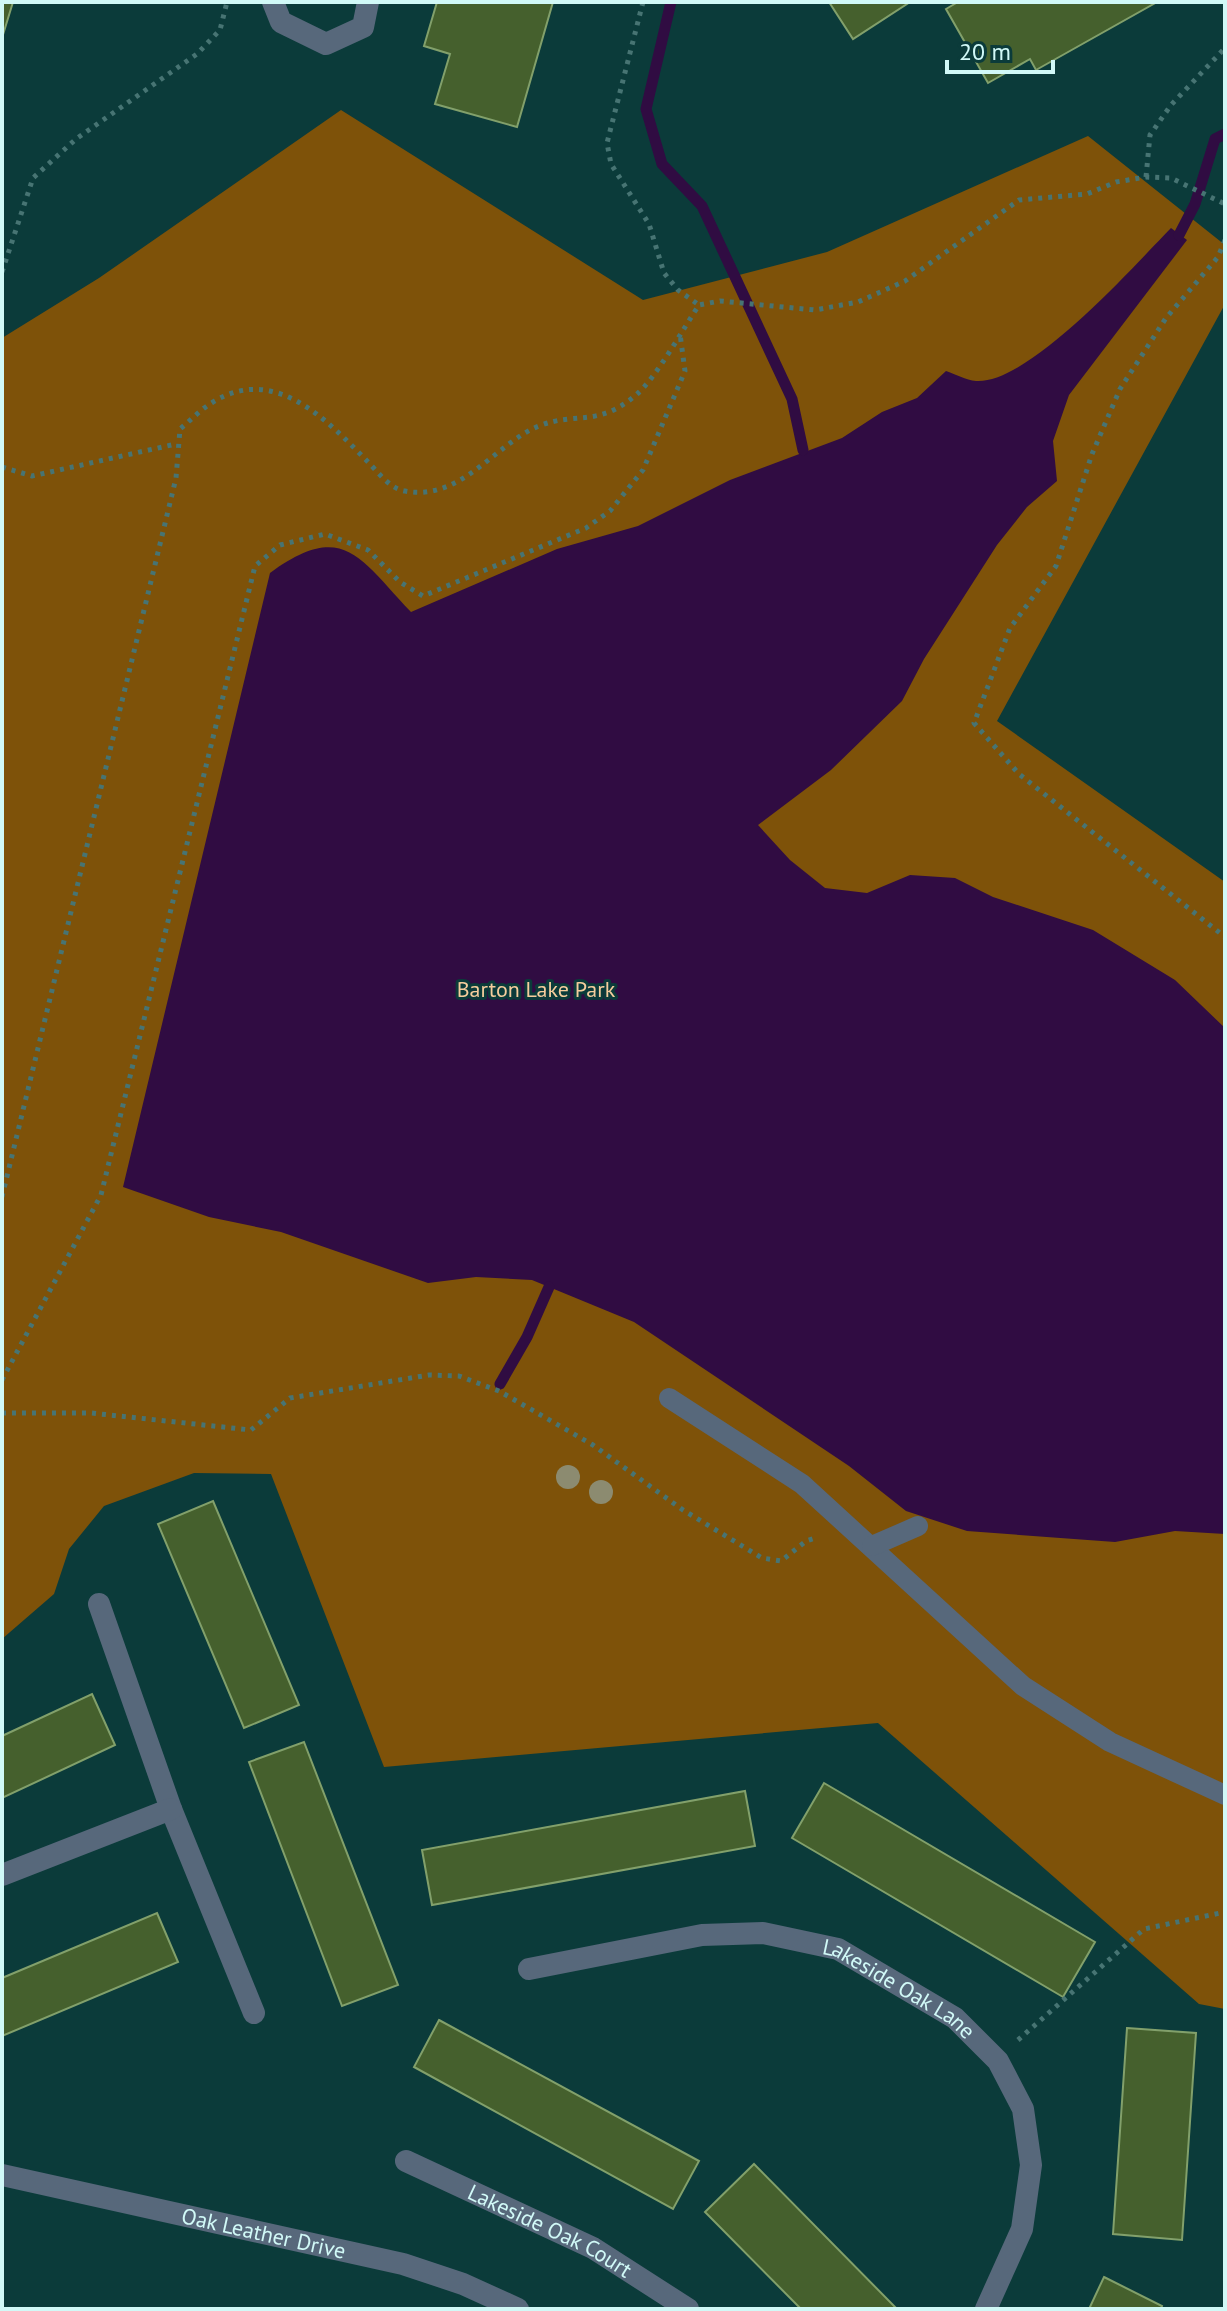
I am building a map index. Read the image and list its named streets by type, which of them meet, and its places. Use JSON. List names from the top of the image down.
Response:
{
  "streets": {
    "street": ["Lakeside Oak Lane", "Lakeside Oak Court", "Oak Leather Drive"]
  },
  "parks": ["Barton Lake Park"],
  "scale_bar": "20 m"
}
